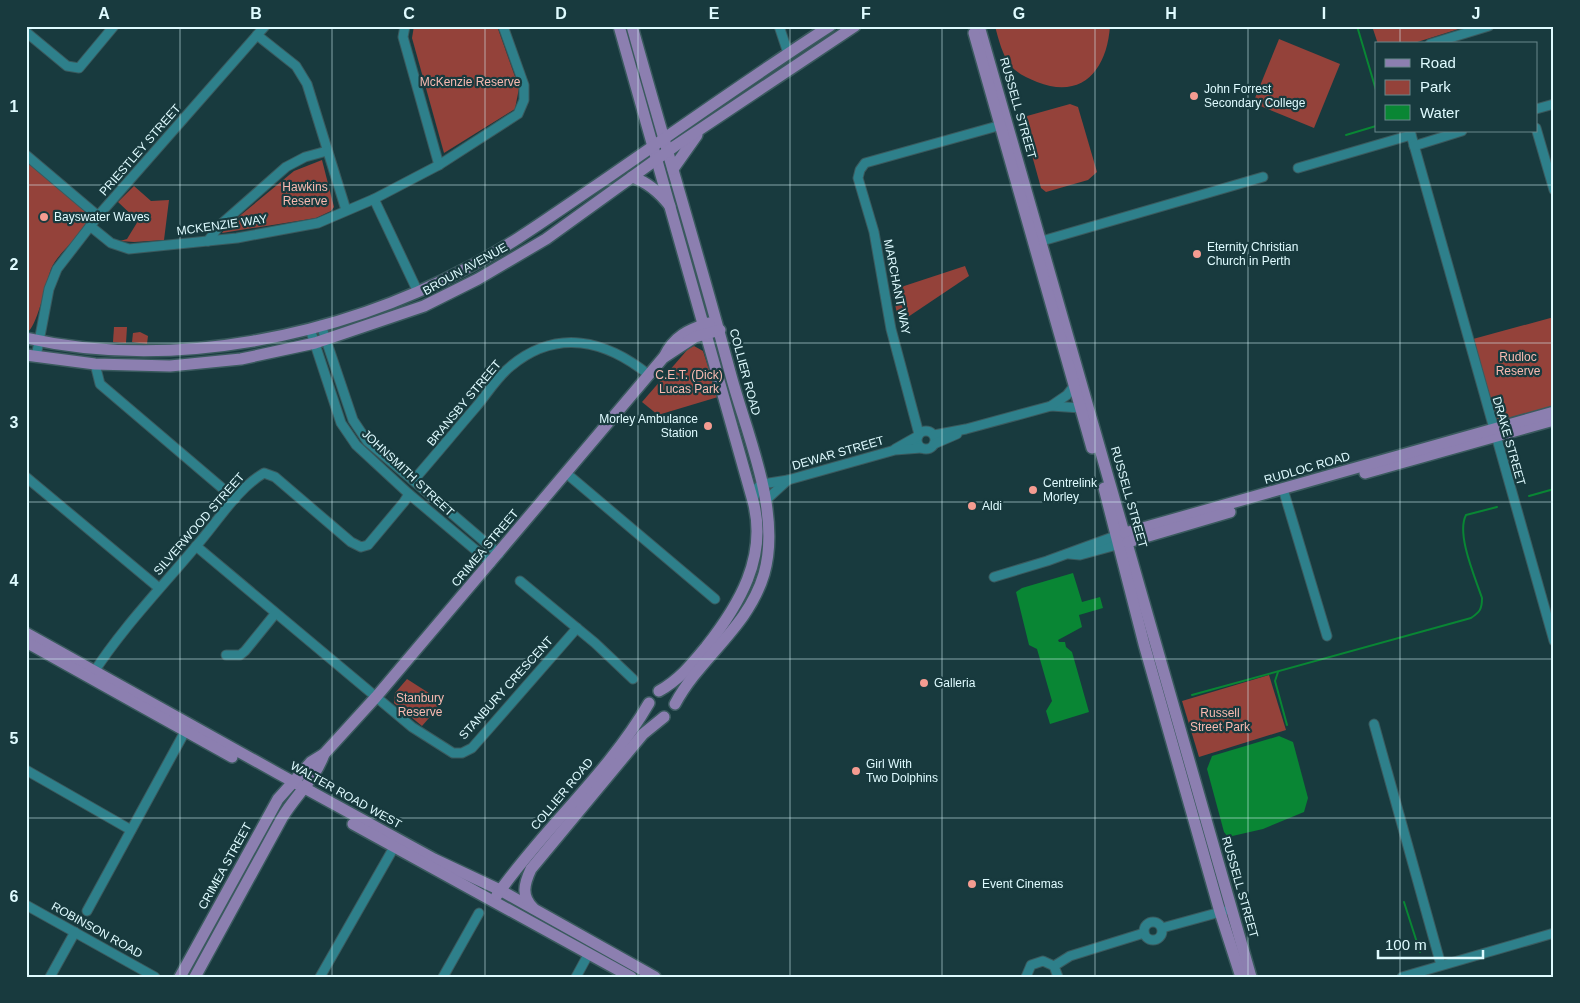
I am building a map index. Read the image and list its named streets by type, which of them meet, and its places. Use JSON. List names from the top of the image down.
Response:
{
  "streets": {
    "main road": [
      "RUSSELL STREET",
      "BROUN AVENUE",
      "COLLIER ROAD",
      "RUDLOC ROAD",
      "CRIMEA STREET",
      "WALTER ROAD WEST"
    ],
    "street": [
      "PRIESTLEY STREET",
      "MCKENZIE WAY",
      "MARCHANT WAY",
      "BRANSBY STREET",
      "DRAKE STREET",
      "DEWAR STREET",
      "JOHNSMITH STREET",
      "SILVERWOOD STREET",
      "STANBURY CRESCENT",
      "ROBINSON ROAD"
    ]
  },
  "crossings": [
    ["RUSSELL STREET", "MARCHANT WAY"],
    ["RUSSELL STREET", "DEWAR STREET"],
    ["RUSSELL STREET", "RUDLOC ROAD"],
    ["PRIESTLEY STREET", "MCKENZIE WAY"],
    ["PRIESTLEY STREET", "BROUN AVENUE"],
    ["BROUN AVENUE", "COLLIER ROAD"],
    ["BROUN AVENUE", "JOHNSMITH STREET"],
    ["MARCHANT WAY", "DEWAR STREET"],
    ["COLLIER ROAD", "DEWAR STREET"],
    ["COLLIER ROAD", "CRIMEA STREET"],
    ["COLLIER ROAD", "WALTER ROAD WEST"],
    ["BRANSBY STREET", "JOHNSMITH STREET"],
    ["BRANSBY STREET", "CRIMEA STREET"],
    ["DRAKE STREET", "RUDLOC ROAD"],
    ["JOHNSMITH STREET", "SILVERWOOD STREET"],
    ["JOHNSMITH STREET", "CRIMEA STREET"],
    ["SILVERWOOD STREET", "STANBURY CRESCENT"],
    ["SILVERWOOD STREET", "WALTER ROAD WEST"],
    ["CRIMEA STREET", "STANBURY CRESCENT"],
    ["CRIMEA STREET", "WALTER ROAD WEST"]
  ],
  "parks": [
    "McKenzie Reserve",
    "Hawkins Reserve",
    "Rudloc Reserve",
    "C.E.T. (Dick) Lucas Park",
    "Stanbury Reserve",
    "Russell Street Park"
  ],
  "places": [
    "John Forrest Secondary College",
    "Bayswater Waves",
    "Eternity Christian Church in Perth",
    "Morley Ambulance Station",
    "Centrelink Morley",
    "Aldi",
    "Galleria",
    "Girl With Two Dolphins",
    "Event Cinemas"
  ],
  "legend": ["Road", "Park", "Water"],
  "scale_bar": "100 m",
  "grid": {
    "columns": [
      "A",
      "B",
      "C",
      "D",
      "E",
      "F",
      "G",
      "H",
      "I",
      "J"
    ],
    "rows": [
      "1",
      "2",
      "3",
      "4",
      "5",
      "6"
    ]
  }
}
